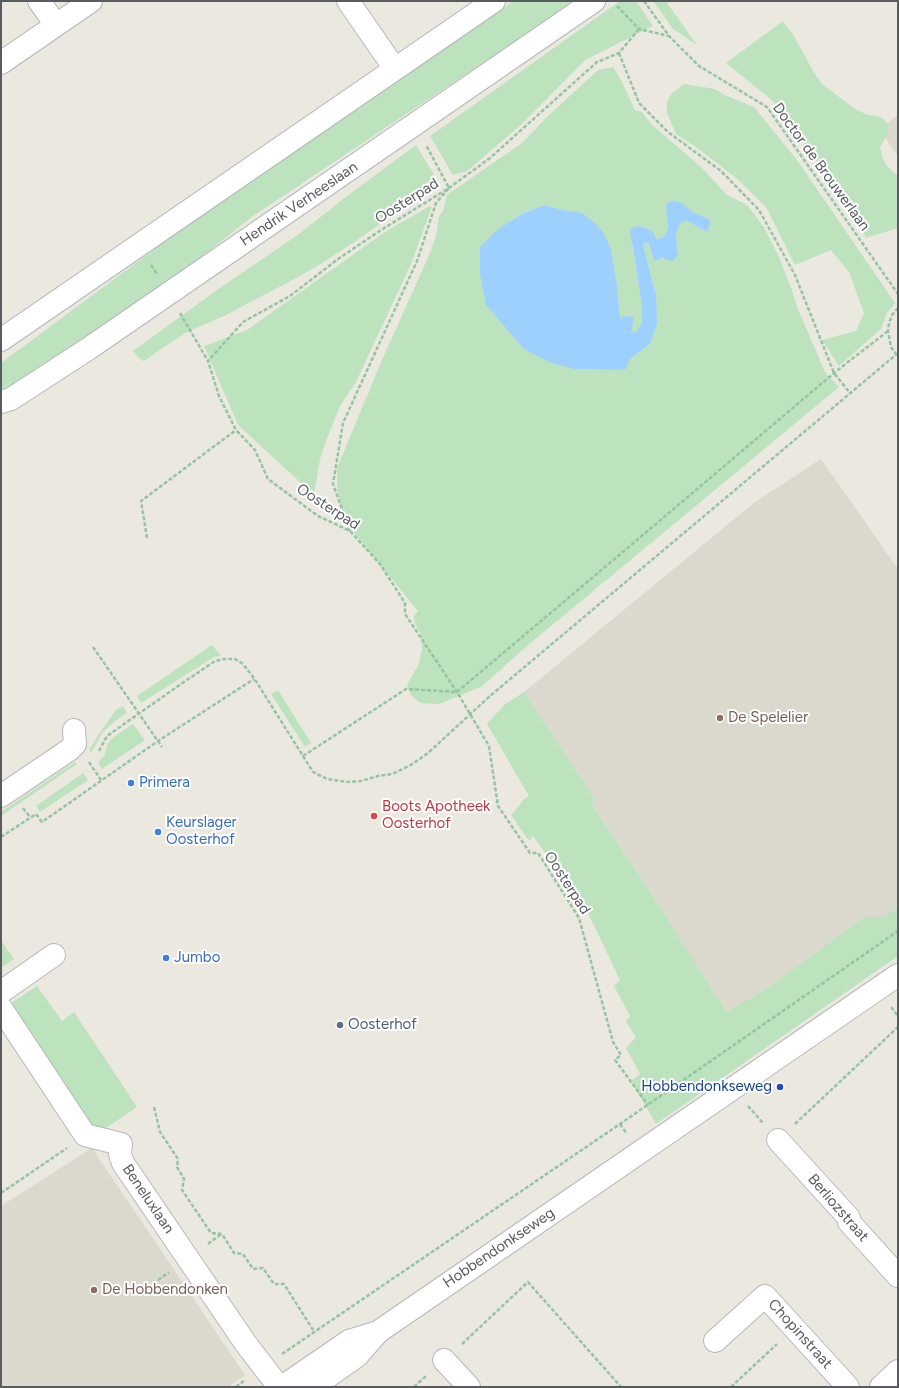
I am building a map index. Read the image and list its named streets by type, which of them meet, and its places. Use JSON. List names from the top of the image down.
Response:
{
  "streets": {
    "street": [
      "Hendrik Verheeslaan",
      "Beneluxlaan",
      "Berliozstraat",
      "Hobbendonkseweg",
      "Chopinstraat"
    ],
    "path": ["Doctor de Brouwerlaan", "Oosterpad"]
  },
  "crossings": [
    ["Beneluxlaan", "Hobbendonkseweg"]
  ],
  "places": [
    "De Spelelier",
    "Primera",
    "Boots Apotheek Oosterhof",
    "Keurslager Oosterhof",
    "Jumbo",
    "Oosterhof",
    "Hobbendonkseweg",
    "De Hobbendonken"
  ]
}
